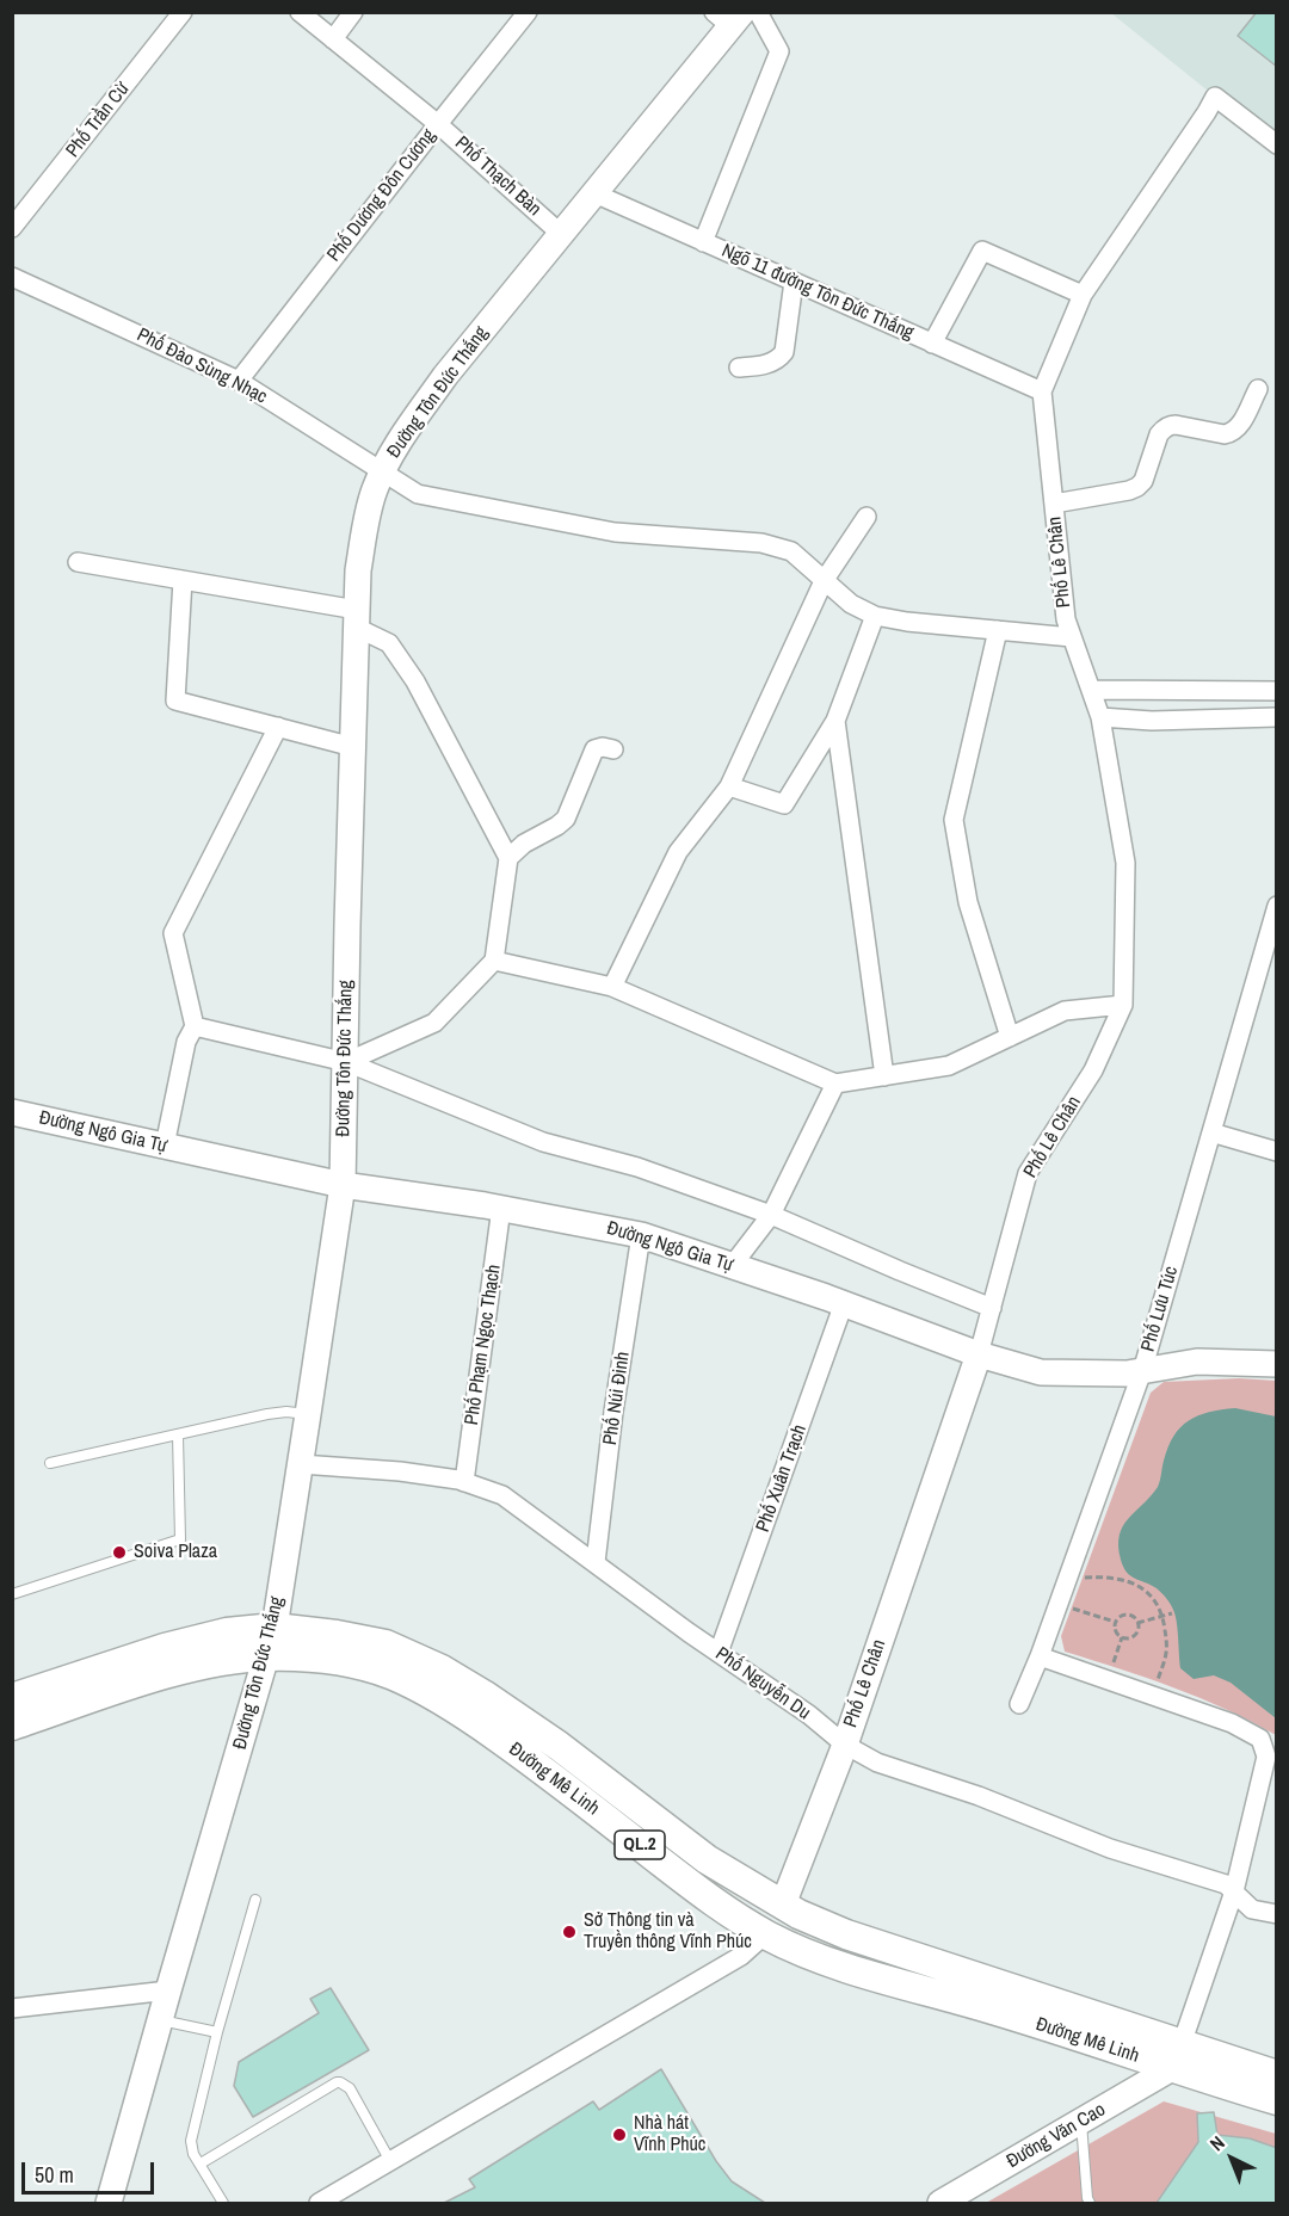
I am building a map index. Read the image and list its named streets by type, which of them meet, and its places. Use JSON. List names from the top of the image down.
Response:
{
  "streets": {
    "main road": [
      "Đường Tôn Đức Thắng",
      "Phố Lê Chân",
      "Đường Ngô Gia Tự",
      "Đường Mê Linh",
      "QL.2",
      "Đường Văn Cao"
    ],
    "street": [
      "Phố Trần Cừ",
      "Phố Thạch Bàn",
      "Phố Dương Đôn Cương",
      "Ngõ 11 đường Tôn Đức Thắng",
      "Phố Đào Sùng Nhạc",
      "Phố Lưu Túc",
      "Phố Phạm Ngọc Thạch",
      "Phố Núi Đinh",
      "Phố Xuân Trạch",
      "Phố Nguyễn Du"
    ]
  },
  "crossings": [
    ["Phố Thạch Bàn", "Phố Dương Đôn Cương"],
    ["Phố Thạch Bàn", "Đường Tôn Đức Thắng"],
    ["Phố Dương Đôn Cương", "Phố Đào Sùng Nhạc"],
    ["Ngõ 11 đường Tôn Đức Thắng", "Đường Tôn Đức Thắng"],
    ["Ngõ 11 đường Tôn Đức Thắng", "Phố Lê Chân"],
    ["Phố Đào Sùng Nhạc", "Đường Tôn Đức Thắng"],
    ["Phố Đào Sùng Nhạc", "Phố Lê Chân"],
    ["Đường Tôn Đức Thắng", "Đường Ngô Gia Tự"],
    ["Đường Tôn Đức Thắng", "Phố Nguyễn Du"],
    ["Đường Tôn Đức Thắng", "Đường Mê Linh"],
    ["Phố Lê Chân", "Đường Ngô Gia Tự"],
    ["Phố Lê Chân", "Phố Nguyễn Du"],
    ["Phố Lê Chân", "Đường Mê Linh"],
    ["Đường Ngô Gia Tự", "Phố Lưu Túc"],
    ["Đường Ngô Gia Tự", "Phố Phạm Ngọc Thạch"],
    ["Đường Ngô Gia Tự", "Phố Núi Đinh"],
    ["Đường Ngô Gia Tự", "Phố Xuân Trạch"],
    ["Phố Phạm Ngọc Thạch", "Phố Nguyễn Du"],
    ["Phố Núi Đinh", "Phố Nguyễn Du"],
    ["Phố Xuân Trạch", "Phố Nguyễn Du"],
    ["Đường Mê Linh", "Đường Văn Cao"]
  ],
  "places": ["Soiva Plaza", "Sở Thông tin và Truyền thông Vĩnh Phúc", "Nhà hát Vĩnh Phúc"],
  "scale_bar": "50 m",
  "north": "top left"
}
